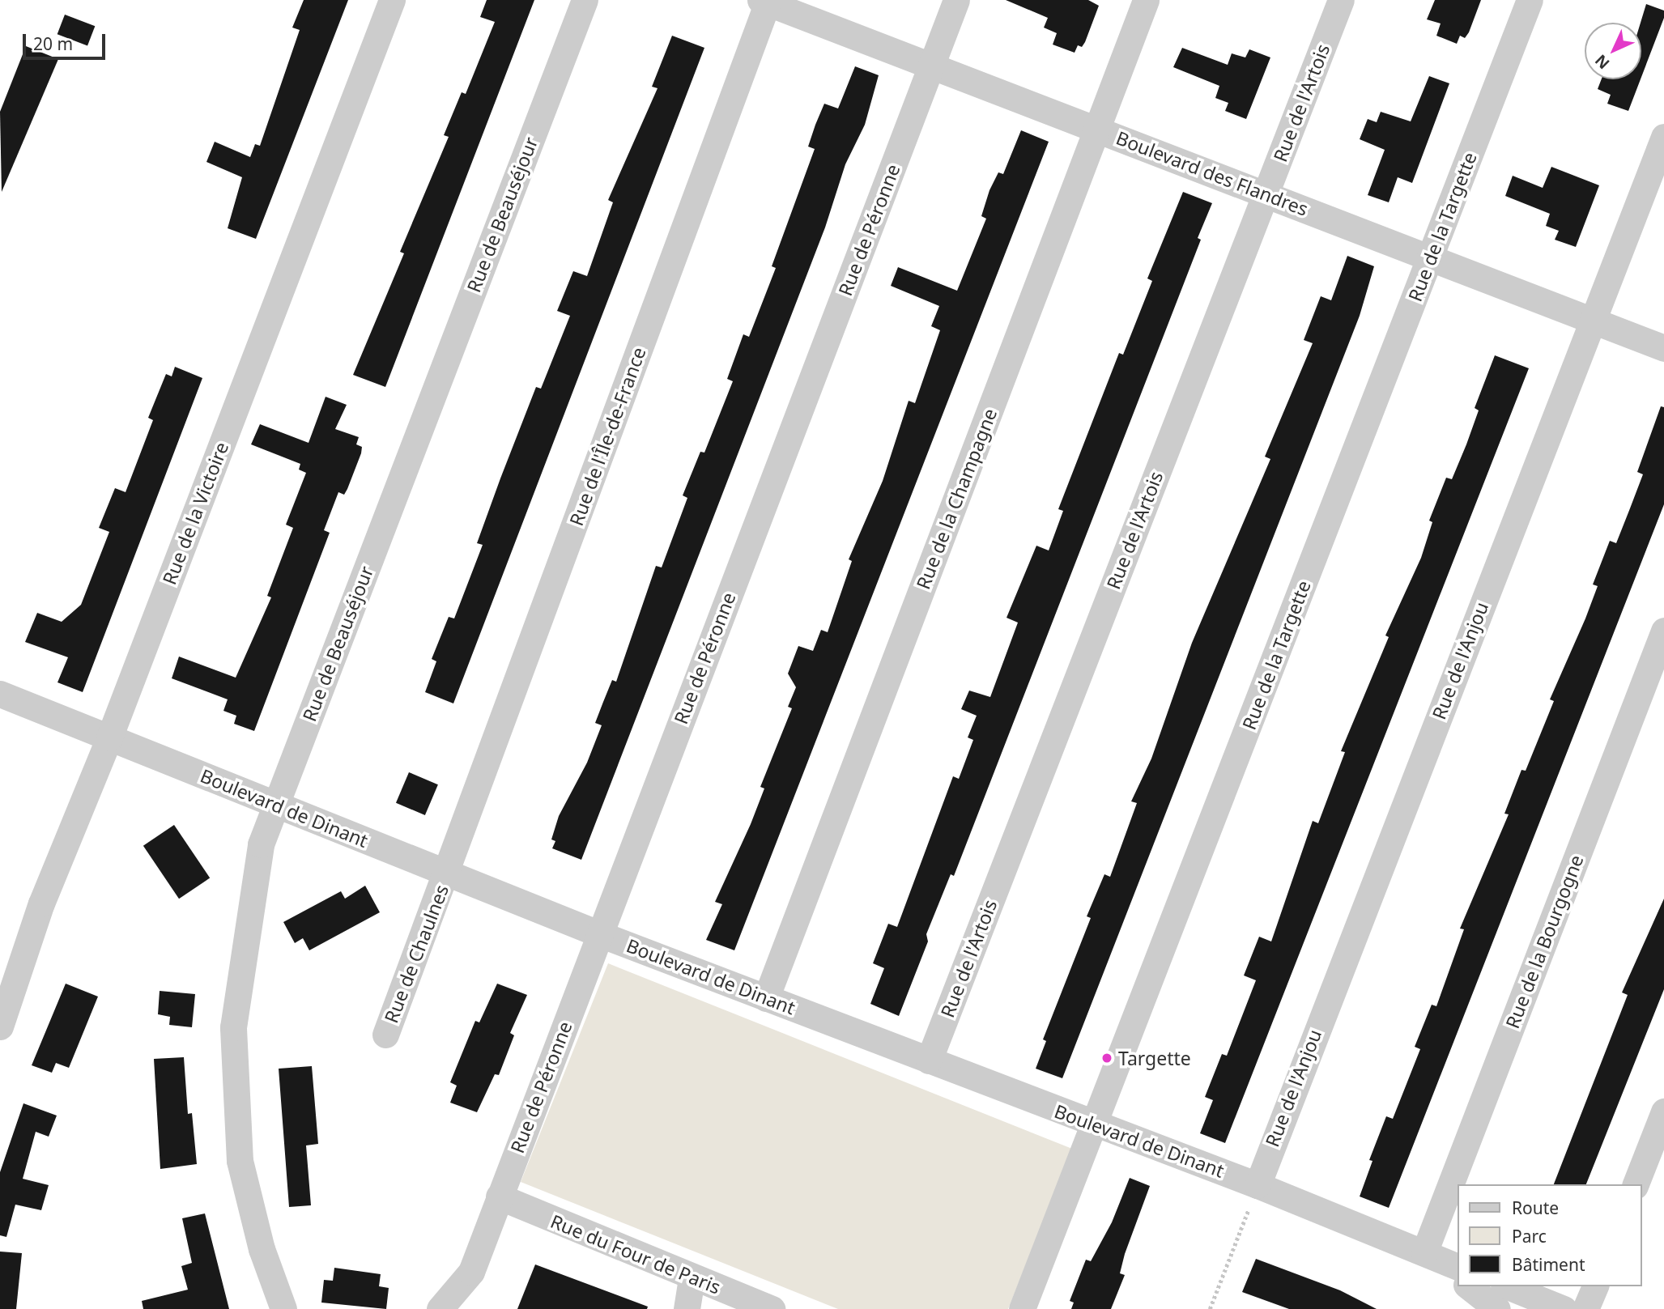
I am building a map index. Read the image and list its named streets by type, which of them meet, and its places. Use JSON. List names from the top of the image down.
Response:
{
  "streets": {
    "street": [
      "Rue de l'Artois",
      "Boulevard des Flandres",
      "Rue de Beauséjour",
      "Rue de la Targette",
      "Rue de Péronne",
      "Rue de l'Île-de-France",
      "Rue de la Champagne",
      "Rue de la Victoire",
      "Rue de l'Anjou",
      "Boulevard de Dinant",
      "Rue de la Bourgogne",
      "Rue de Chaulnes",
      "Rue du Four de Paris"
    ]
  },
  "crossings": [
    ["Rue de l'Artois", "Boulevard des Flandres"],
    ["Rue de l'Artois", "Boulevard de Dinant"],
    ["Boulevard des Flandres", "Rue de la Targette"],
    ["Boulevard des Flandres", "Rue de Péronne"],
    ["Boulevard des Flandres", "Rue de l'Île-de-France"],
    ["Boulevard des Flandres", "Rue de la Champagne"],
    ["Boulevard des Flandres", "Rue de l'Anjou"],
    ["Rue de Beauséjour", "Boulevard de Dinant"],
    ["Rue de la Targette", "Boulevard de Dinant"],
    ["Rue de Péronne", "Boulevard de Dinant"],
    ["Rue de Péronne", "Rue du Four de Paris"],
    ["Rue de l'Île-de-France", "Boulevard de Dinant"],
    ["Rue de l'Île-de-France", "Rue de Chaulnes"],
    ["Rue de la Champagne", "Boulevard de Dinant"],
    ["Rue de la Victoire", "Boulevard de Dinant"],
    ["Rue de l'Anjou", "Boulevard de Dinant"],
    ["Boulevard de Dinant", "Rue de la Bourgogne"],
    ["Boulevard de Dinant", "Rue de Chaulnes"]
  ],
  "places": ["Targette"],
  "legend": ["Route", "Parc", "Bâtiment"],
  "scale_bar": "20 m",
  "north": "bottom left"
}
